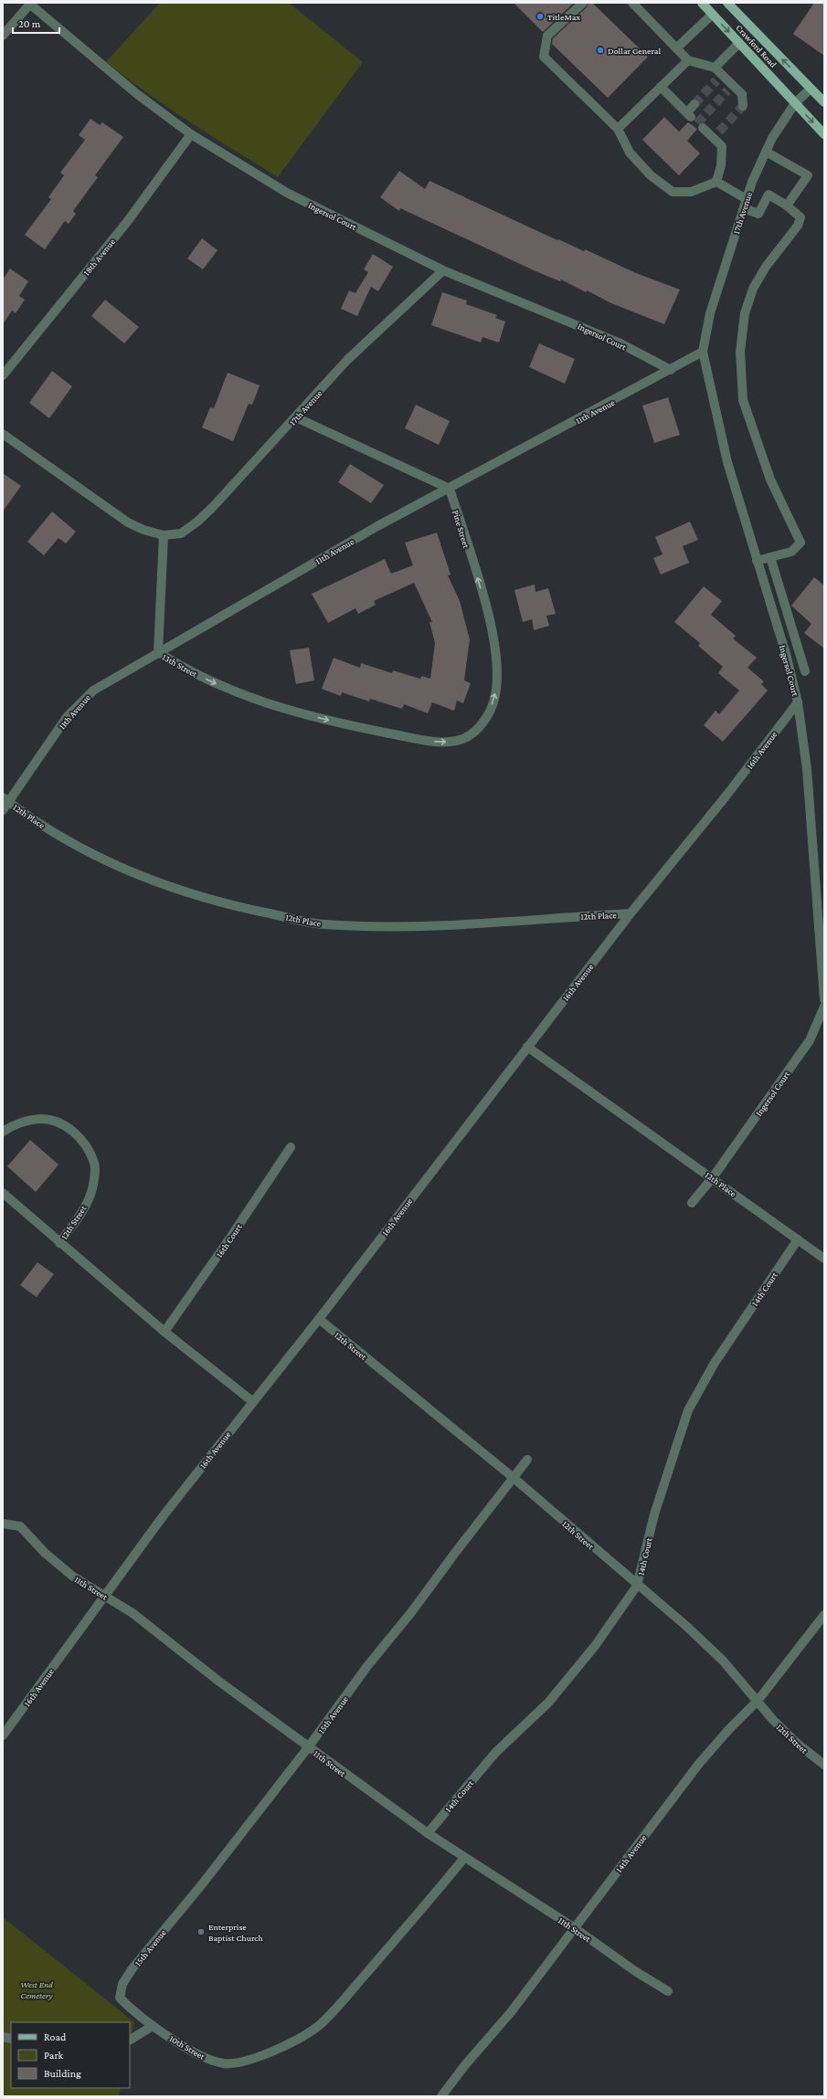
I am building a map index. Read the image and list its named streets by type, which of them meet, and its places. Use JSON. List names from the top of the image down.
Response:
{
  "streets": {
    "main road": ["Crawford Road"],
    "street": [
      "17th Avenue",
      "Ingersol Court",
      "18th Avenue",
      "11th Avenue",
      "Pine Street",
      "13th Street",
      "16th Avenue",
      "12th Place",
      "12th Street",
      "16th Court",
      "14th Court",
      "11th Street",
      "15th Avenue",
      "14th Avenue",
      "10th Street"
    ]
  },
  "crossings": [
    ["Crawford Road", "17th Avenue"],
    ["17th Avenue", "Ingersol Court"],
    ["17th Avenue", "11th Avenue"],
    ["17th Avenue", "13th Street"],
    ["Ingersol Court", "18th Avenue"],
    ["Ingersol Court", "11th Avenue"],
    ["Ingersol Court", "16th Avenue"],
    ["Ingersol Court", "12th Place"],
    ["11th Avenue", "Pine Street"],
    ["11th Avenue", "13th Street"],
    ["11th Avenue", "12th Place"],
    ["Pine Street", "13th Street"],
    ["16th Avenue", "12th Place"],
    ["16th Avenue", "12th Street"],
    ["16th Avenue", "11th Street"],
    ["12th Place", "14th Court"],
    ["12th Street", "16th Court"],
    ["12th Street", "14th Court"],
    ["12th Street", "15th Avenue"],
    ["12th Street", "14th Avenue"],
    ["14th Court", "11th Street"],
    ["11th Street", "15th Avenue"],
    ["11th Street", "14th Avenue"],
    ["11th Street", "10th Street"],
    ["15th Avenue", "10th Street"]
  ],
  "one_way": ["Pine Street", "13th Street"],
  "parks": ["West End Cemetery"],
  "places": ["TitleMax", "Dollar General", "Enterprise Baptist Church"],
  "legend": ["Road", "Park", "Building"],
  "scale_bar": "20 m"
}
